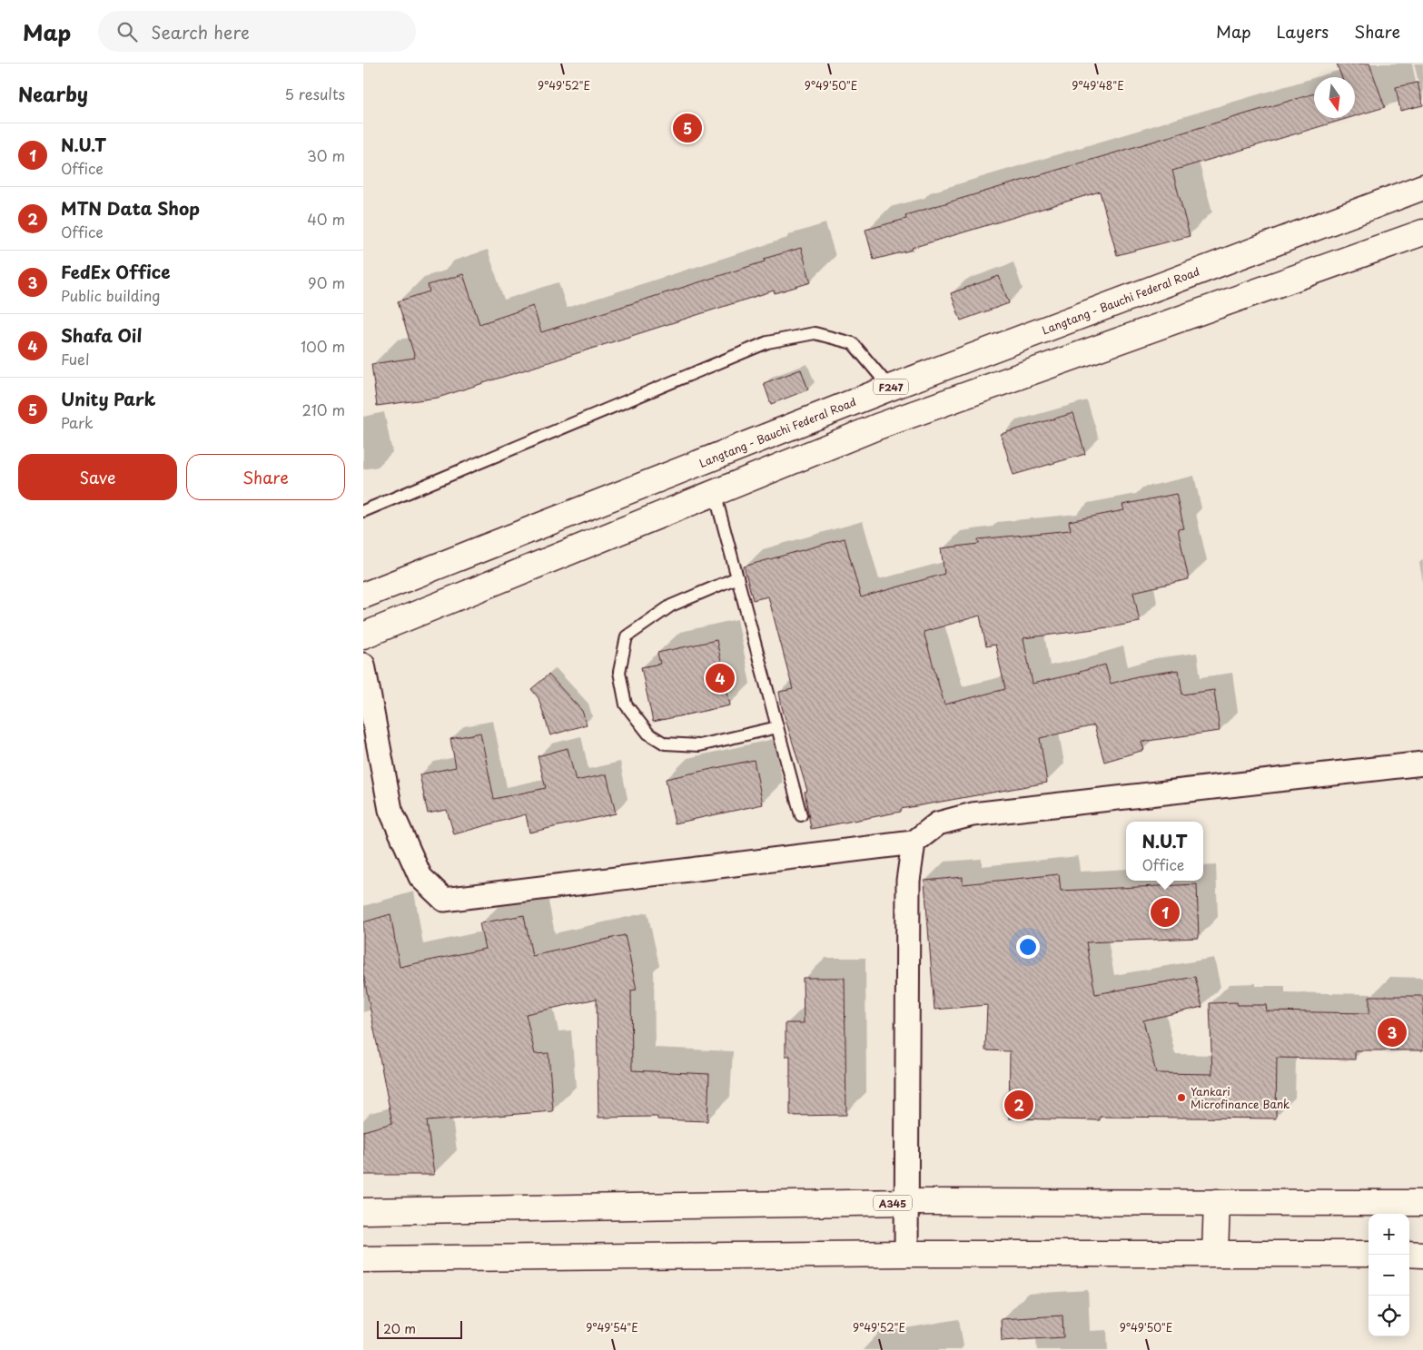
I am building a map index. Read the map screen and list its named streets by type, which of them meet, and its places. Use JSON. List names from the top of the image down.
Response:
{
  "streets": {
    "main road": ["Langtang - Bauchi Federal Road", "F247", "A345"]
  },
  "places": ["Yankari Microfinance Bank"],
  "scale_bar": "20 m",
  "north": "bottom",
  "page": {
    "header": "Map",
    "search": "Search here",
    "nav": ["Map", "Layers", "Share"],
    "heading": ["Nearby", "5 results"],
    "pins": [
      "5",
      "4",
      "1",
      "3",
      "2"
    ],
    "list": [
      {
        "mark": "1",
        "name": "N.U.T",
        "note": "Office",
        "value": "30 m"
      },
      {
        "mark": "2",
        "name": "MTN Data Shop",
        "note": "Office",
        "value": "40 m"
      },
      {
        "mark": "3",
        "name": "FedEx Office",
        "note": "Public building",
        "value": "90 m"
      },
      {
        "mark": "4",
        "name": "Shafa Oil",
        "note": "Fuel",
        "value": "100 m"
      },
      {
        "mark": "5",
        "name": "Unity Park",
        "note": "Park",
        "value": "210 m"
      }
    ],
    "buttons": ["Save", "Share"],
    "popup": ["N.U.T", "Office"],
    "map_buttons": ["+", "−"],
    "scale": "20 m"
  },
  "coordinates": [
    "9°49'52\"E",
    "9°49'50\"E",
    "9°49'48\"E",
    "9°49'54\"E"
  ]
}
